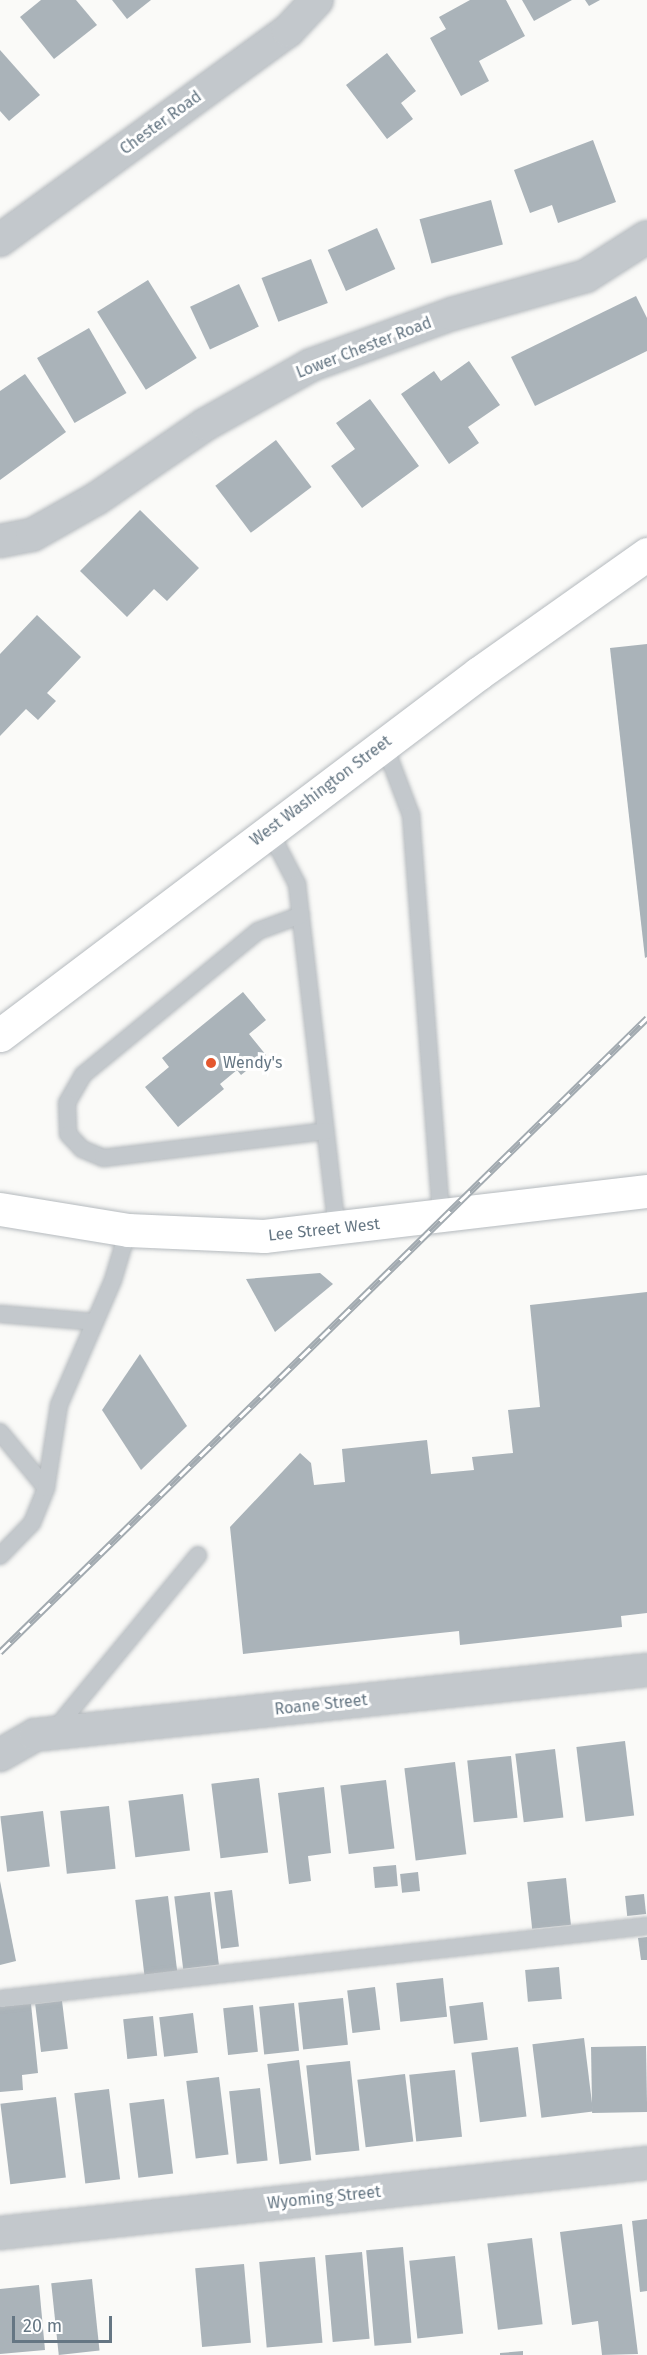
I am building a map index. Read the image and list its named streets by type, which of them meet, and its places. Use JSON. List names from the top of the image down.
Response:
{
  "streets": {
    "main road": ["West Washington Street", "Lee Street West"],
    "street": [
      "Chester Road",
      "Lower Chester Road",
      "Roane Street",
      "Wyoming Street"
    ]
  },
  "places": ["Wendy's"],
  "scale_bar": "20 m"
}
